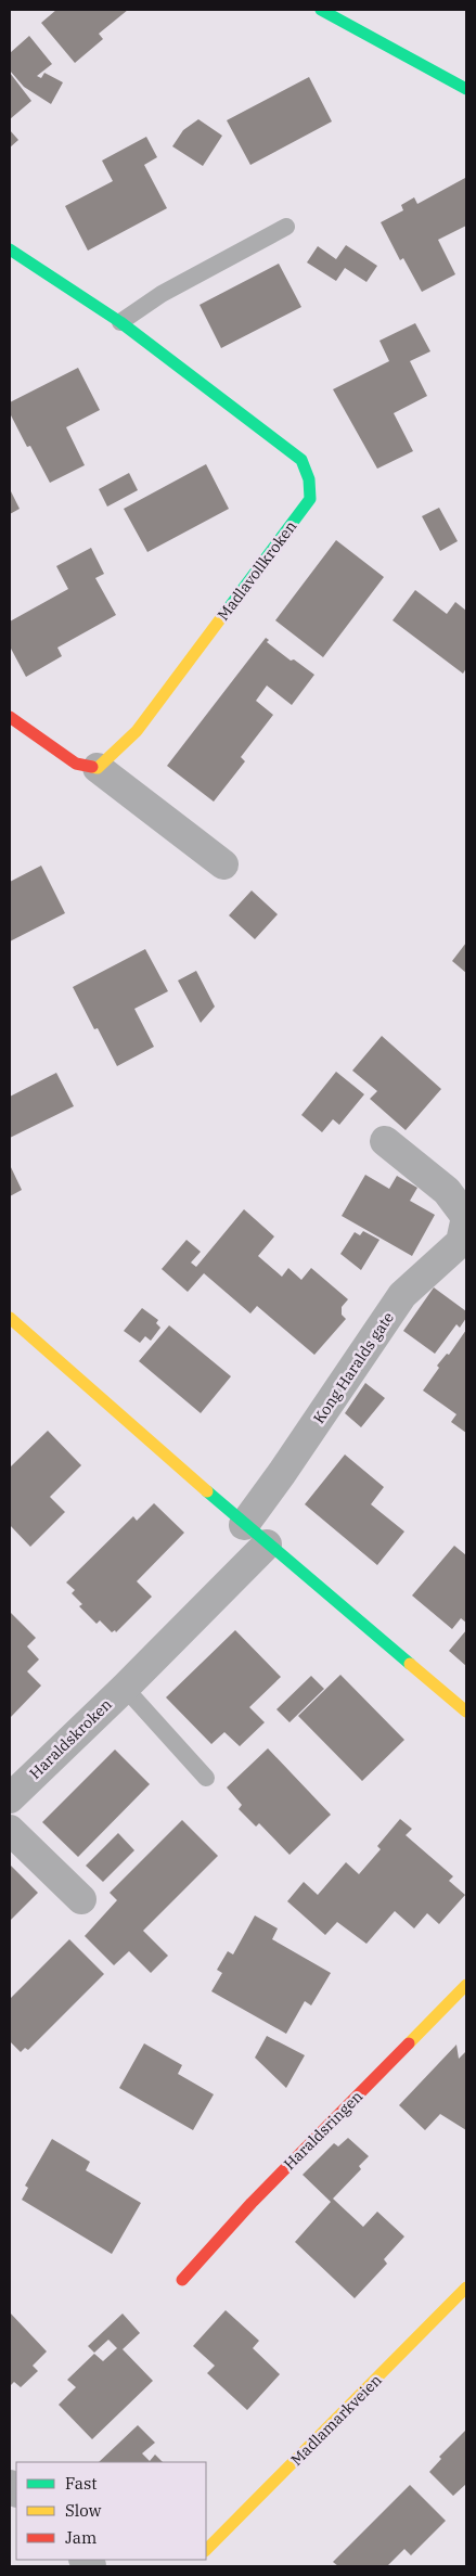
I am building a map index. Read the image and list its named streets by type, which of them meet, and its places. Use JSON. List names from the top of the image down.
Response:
{
  "streets": {
    "street": [
      "Madlavollkroken",
      "Kong Haralds gate",
      "Haraldskroken",
      "Haraldsringen",
      "Madlamarkveien"
    ]
  },
  "legend": ["Fast", "Slow", "Jam"]
}
